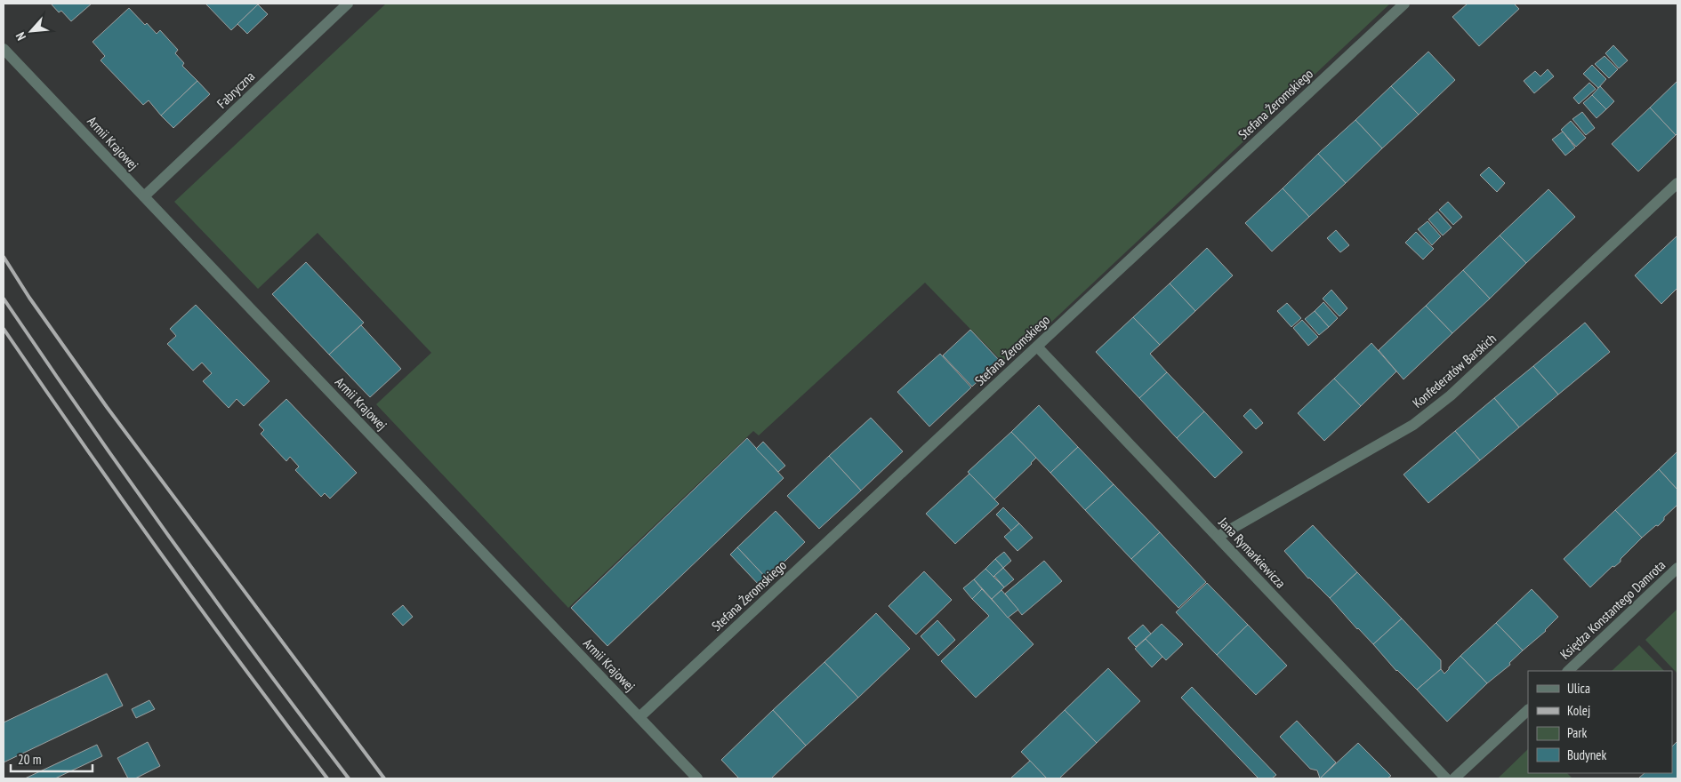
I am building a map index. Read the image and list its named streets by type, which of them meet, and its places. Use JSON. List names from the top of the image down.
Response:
{
  "streets": {
    "street": [
      "Fabryczna",
      "Stefana Żeromskiego",
      "Armii Krajowej",
      "Konfederatów Barskich",
      "Jana Rymarkiewicza",
      "Księdza Konstantego Damrota"
    ]
  },
  "crossings": [
    ["Fabryczna", "Armii Krajowej"],
    ["Stefana Żeromskiego", "Armii Krajowej"],
    ["Stefana Żeromskiego", "Jana Rymarkiewicza"],
    ["Konfederatów Barskich", "Jana Rymarkiewicza"]
  ],
  "legend": [
    "Ulica",
    "Kolej",
    "Park",
    "Budynek"
  ],
  "scale_bar": "20 m",
  "north": "bottom left"
}
